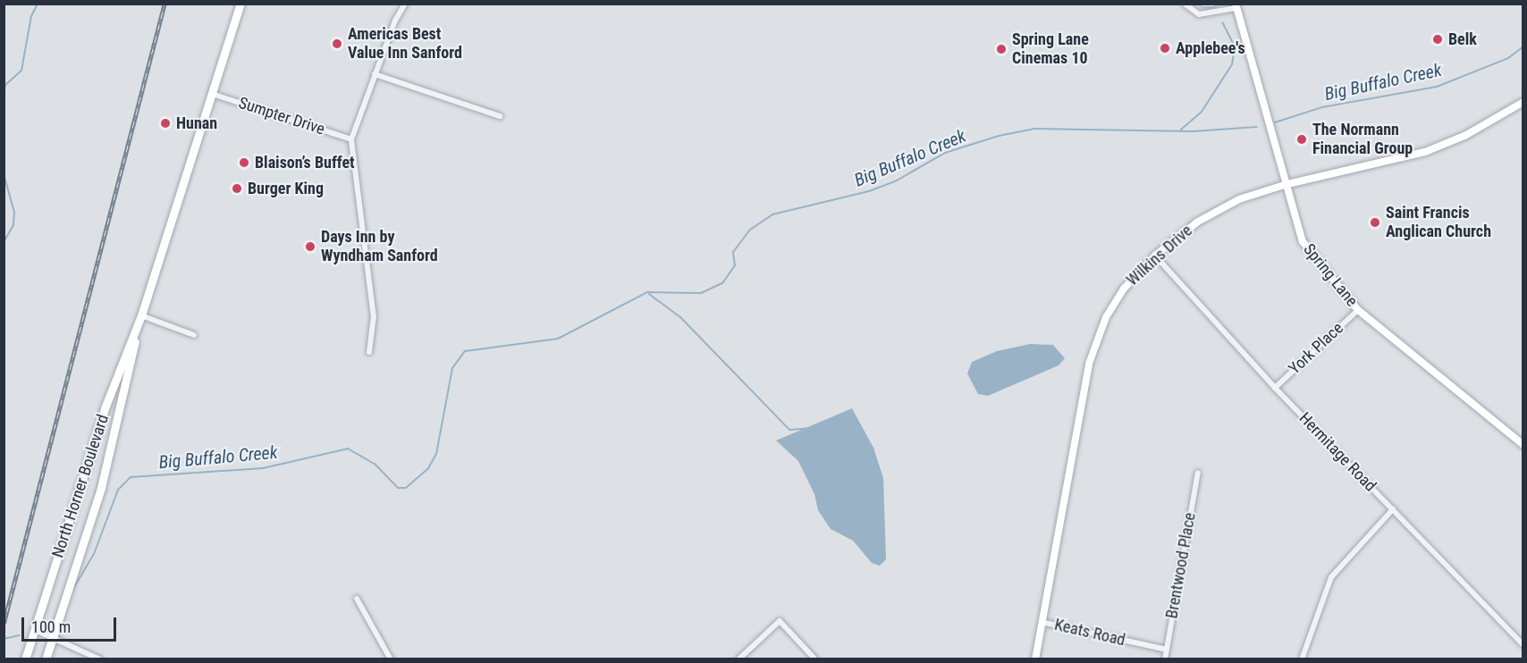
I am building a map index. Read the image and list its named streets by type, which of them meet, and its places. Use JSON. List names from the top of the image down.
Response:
{
  "streets": {
    "main road": ["North Horner Boulevard"],
    "street": [
      "Sumpter Drive",
      "Wilkins Drive",
      "Spring Lane",
      "York Place",
      "Hermitage Road",
      "Brentwood Place",
      "Keats Road"
    ]
  },
  "crossings": [
    ["Sumpter Drive", "North Horner Boulevard"],
    ["Wilkins Drive", "Spring Lane"],
    ["Wilkins Drive", "Hermitage Road"],
    ["Wilkins Drive", "Keats Road"],
    ["Spring Lane", "York Place"],
    ["York Place", "Hermitage Road"],
    ["Brentwood Place", "Keats Road"]
  ],
  "water": ["Big Buffalo Creek"],
  "places": [
    "Belk",
    "Americas Best Value Inn Sanford",
    "Applebee's",
    "Spring Lane Cinemas 10",
    "Hunan",
    "The Normann Financial Group",
    "Blaison’s Buffet",
    "Burger King",
    "Saint Francis Anglican Church",
    "Days Inn by Wyndham Sanford"
  ],
  "scale_bar": "100 m"
}
